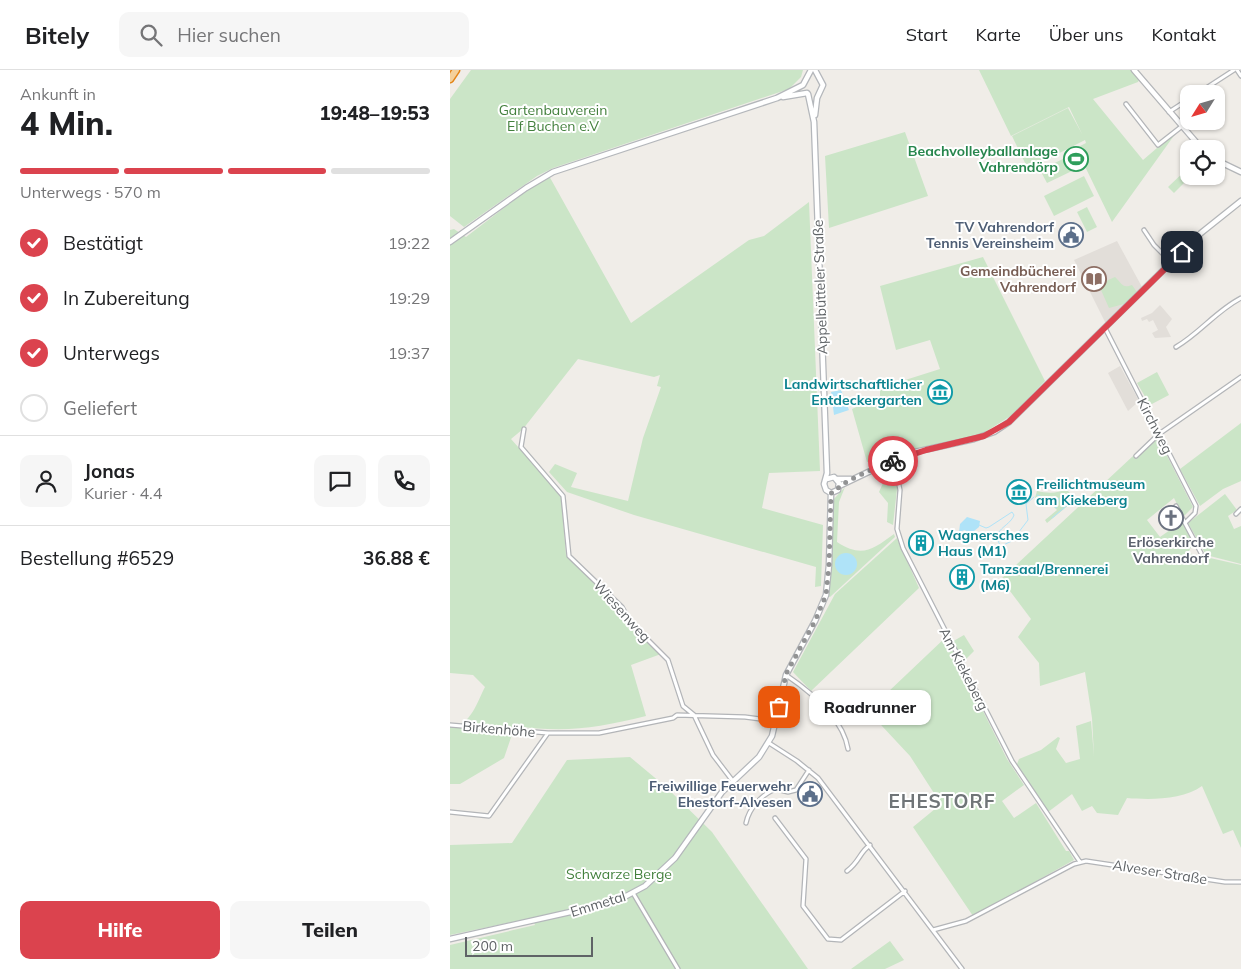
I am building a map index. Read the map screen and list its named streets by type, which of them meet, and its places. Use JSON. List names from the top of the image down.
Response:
{
  "streets": {
    "main road": ["Appelbütteler Straße", "Emmetal"],
    "street": [
      "Kirchweg",
      "Wiesenweg",
      "Am Kiekeberg",
      "Birkenhöhe",
      "Alveser Straße"
    ]
  },
  "crossings": [
    ["Wiesenweg", "Birkenhöhe"],
    ["Am Kiekeberg", "Alveser Straße"]
  ],
  "districts": ["EHESTORF"],
  "parks": ["Gartenbauverein Elf Buchen e.V", "Schwarze Berge"],
  "places": {
    "sports": ["Beachvolleyballanlage Vahrendörp"],
    "public building": ["TV Vahrendorf Tennis Vereinsheim", "Freiwillige Feuerwehr Ehestorf-Alvesen"],
    "library": ["Gemeindbücherei Vahrendorf"],
    "museum": ["Landwirtschaftlicher Entdeckergarten", "Freilichtmuseum am Kiekeberg"],
    "church": ["Erlöserkirche Vahrendorf"],
    "building": ["Wagnersches Haus (M1)", "Tanzsaal/Brennerei (M6)"],
    "other": ["Roadrunner"]
  },
  "scale_bar": "200 m",
  "north": "bottom left",
  "page": {
    "header": "Bitely",
    "search": "Hier suchen",
    "nav": [
      "Start",
      "Karte",
      "Über uns",
      "Kontakt"
    ],
    "heading": ["4 Min.", "Ankunft in", "19:48–19:53"],
    "panel": [
      "Jonas",
      "Kurier · 4.4",
      "Bestellung #6529",
      "36.88 €"
    ],
    "bar": "Unterwegs · 570 m",
    "list": [
      ["Bestätigt", "19:22"],
      ["In Zubereitung", "19:29"],
      ["Unterwegs", "19:37"],
      "Geliefert"
    ],
    "bubble": "Roadrunner",
    "buttons": ["Hilfe", "Teilen"],
    "scale": "200 m"
  }
}
